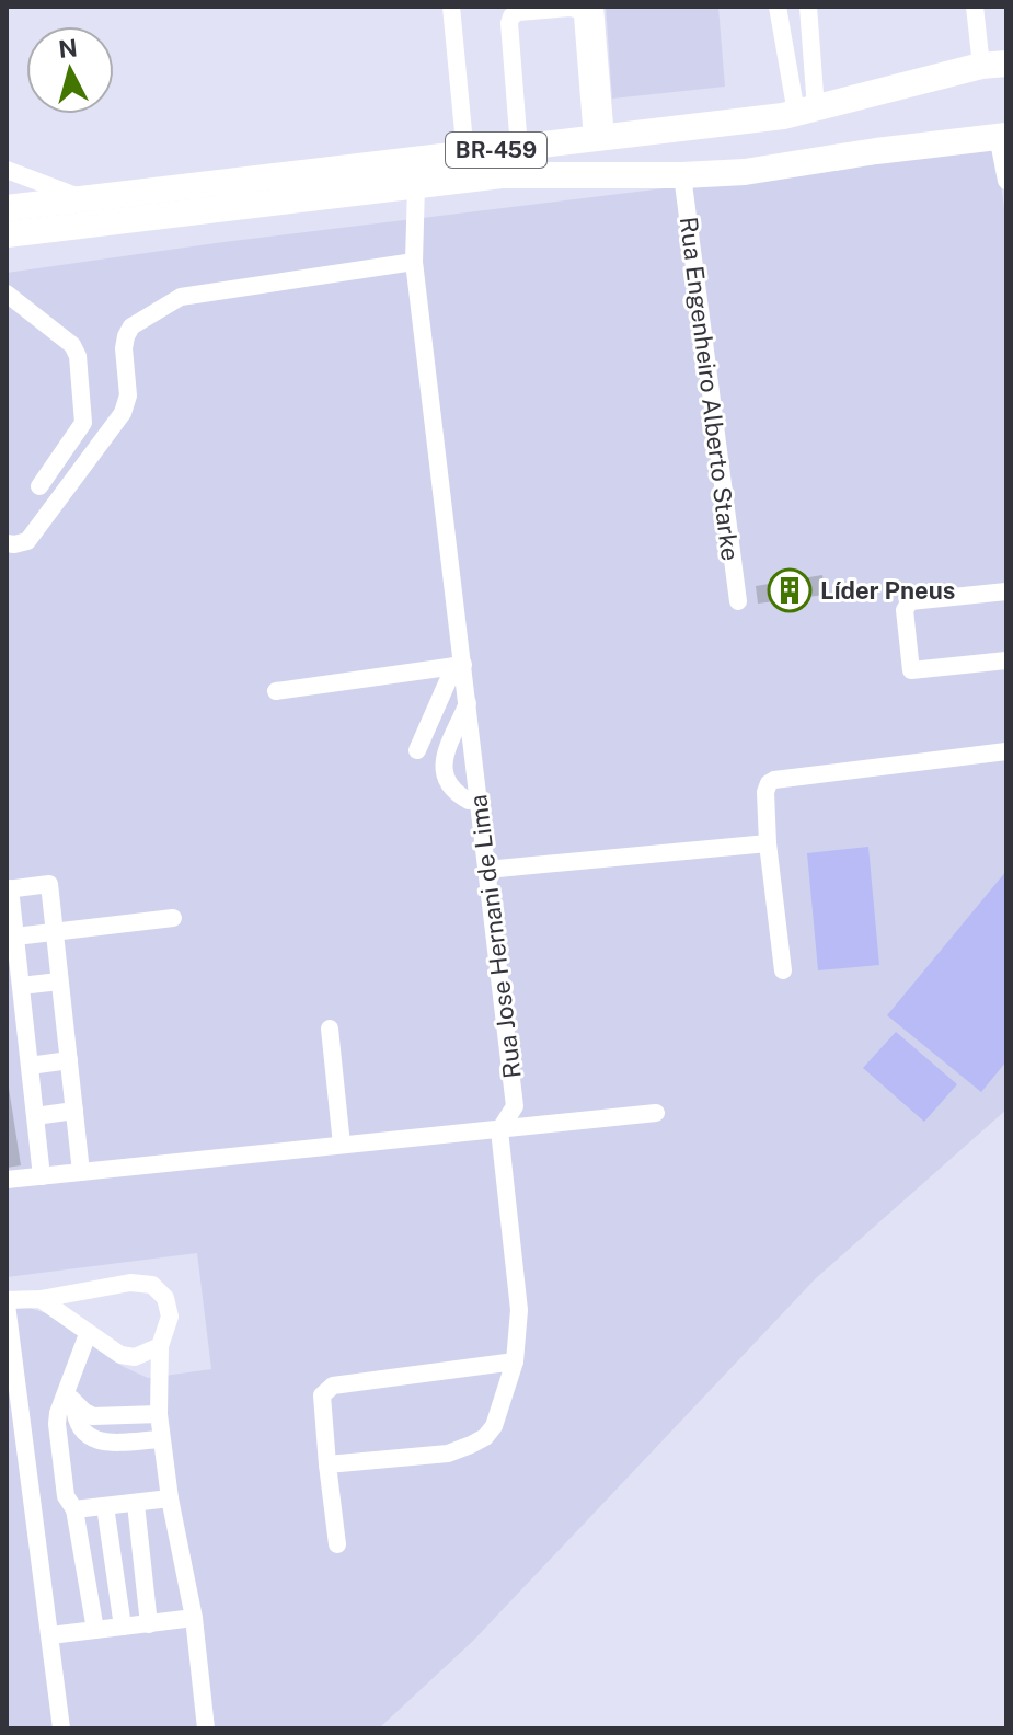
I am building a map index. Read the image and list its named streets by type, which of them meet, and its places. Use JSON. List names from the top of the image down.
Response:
{
  "streets": {
    "highway": ["BR-459"],
    "street": ["Rua Engenheiro Alberto Starke", "Rua Jose Hernani de Lima"]
  },
  "crossings": [
    ["BR-459", "Rua Engenheiro Alberto Starke"],
    ["BR-459", "Rua Jose Hernani de Lima"]
  ],
  "places": {
    "building": ["Líder Pneus"]
  },
  "north": "top"
}
